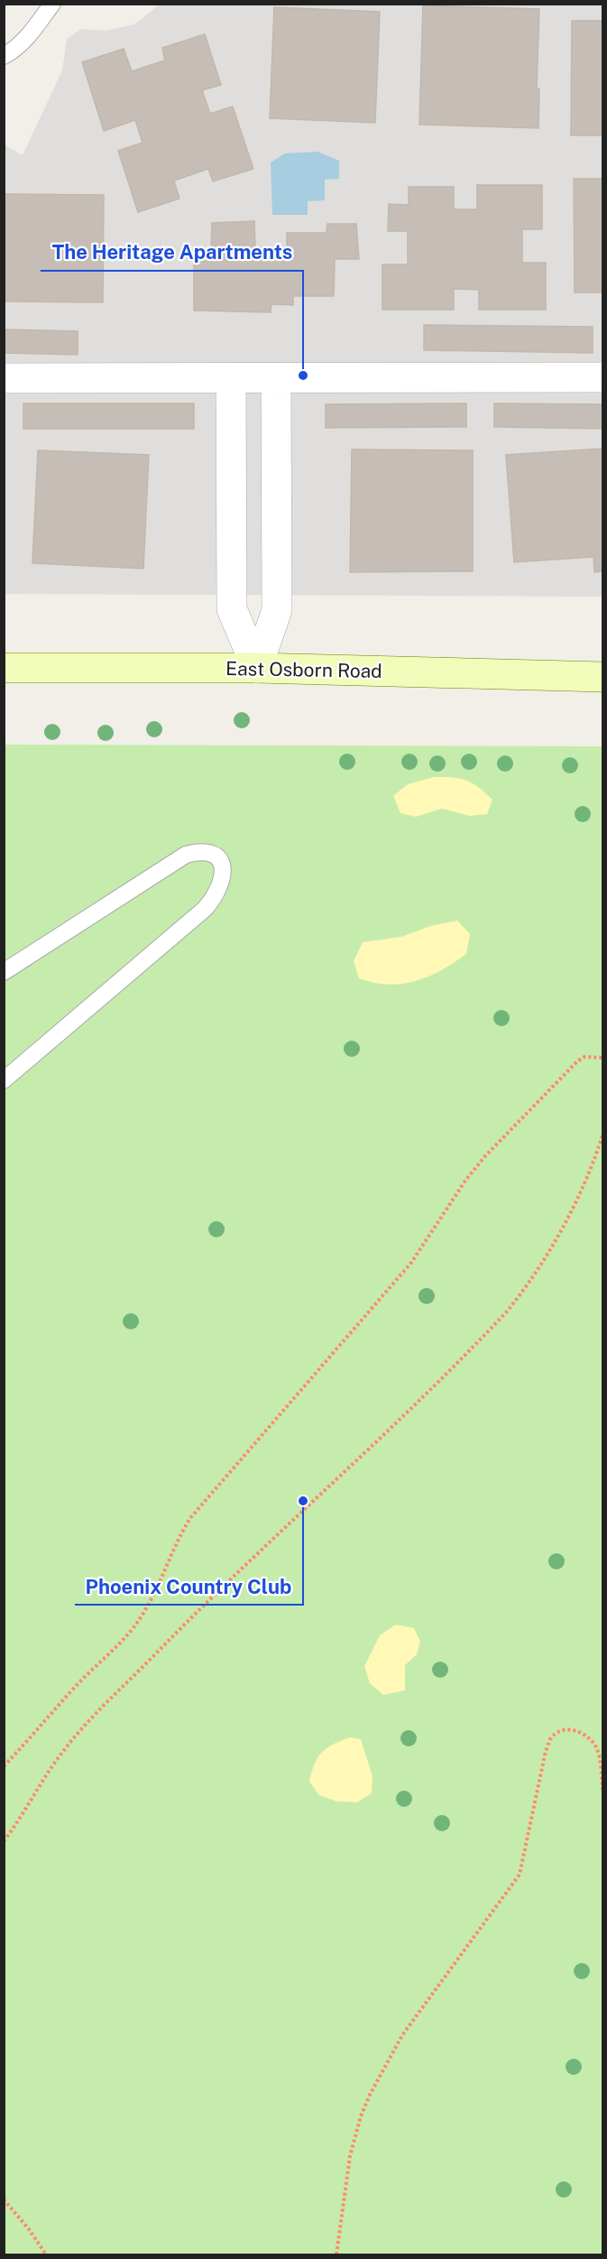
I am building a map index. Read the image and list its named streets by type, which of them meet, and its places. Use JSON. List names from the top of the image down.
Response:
{
  "streets": {
    "main road": ["East Osborn Road"]
  },
  "places": ["The Heritage Apartments", "Phoenix Country Club"]
}
